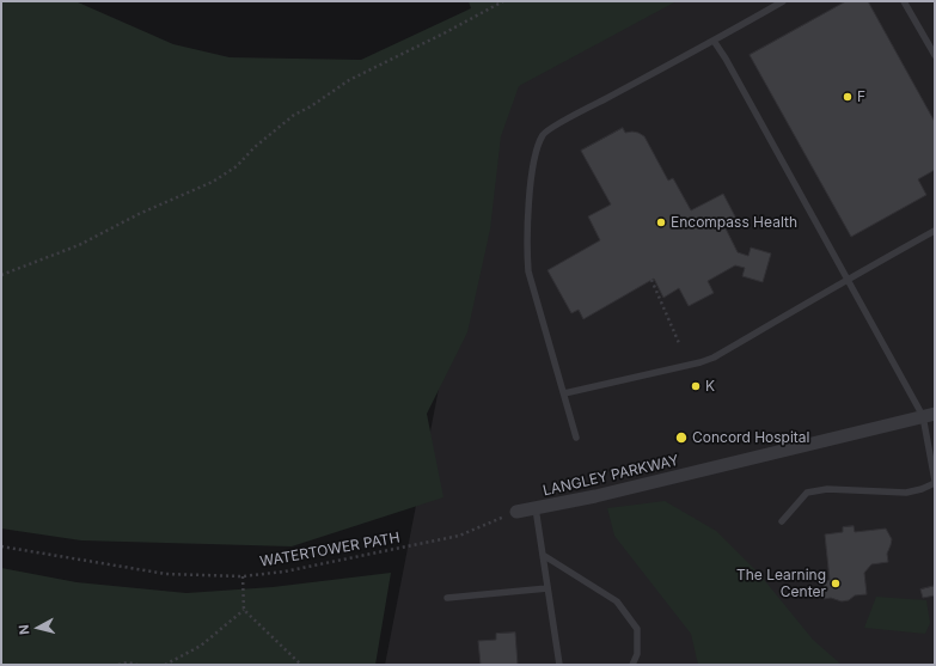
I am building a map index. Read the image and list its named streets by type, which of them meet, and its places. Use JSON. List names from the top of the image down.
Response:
{
  "streets": {
    "street": ["LANGLEY PARKWAY"],
    "path": ["WATERTOWER PATH"]
  },
  "crossings": [
    ["LANGLEY PARKWAY", "WATERTOWER PATH"]
  ],
  "places": [
    "F",
    "Encompass Health",
    "K",
    "Concord Hospital",
    "The Learning Center"
  ],
  "north": "left"
}
